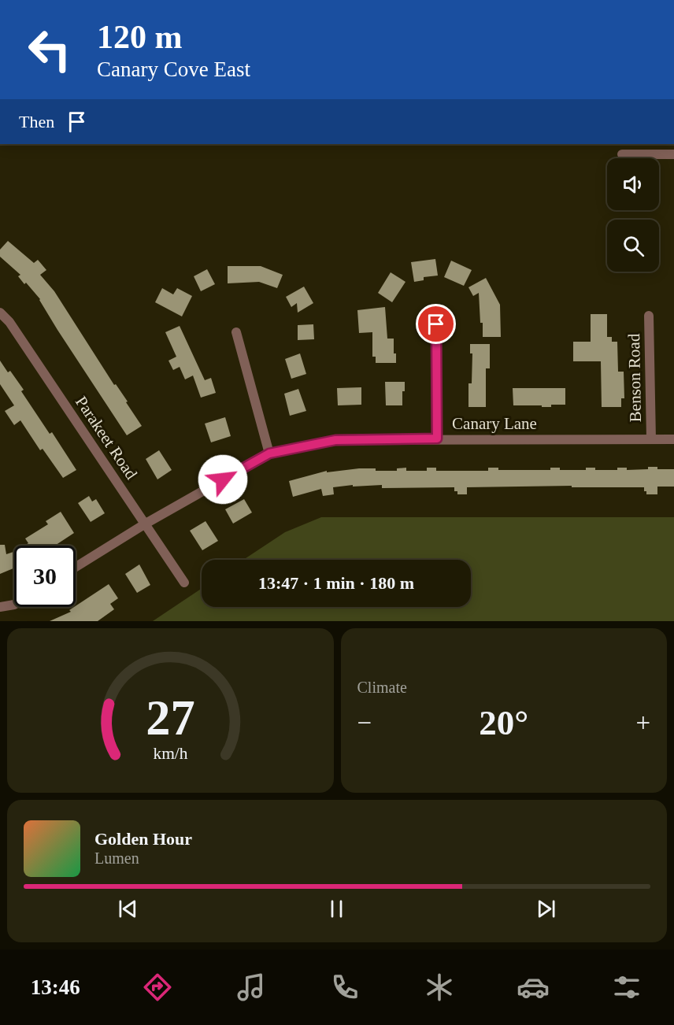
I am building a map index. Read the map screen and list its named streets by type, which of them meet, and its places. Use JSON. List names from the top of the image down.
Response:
{
  "streets": {
    "street": ["Benson Road", "Canary Lane", "Parakeet Road"]
  },
  "crossings": [
    ["Benson Road", "Canary Lane"],
    ["Canary Lane", "Parakeet Road"]
  ],
  "page": {
    "turn": ["120 m", "Canary Cove East"],
    "then": "Then",
    "limit": "30",
    "trip": "13:47 · 1 min · 180 m",
    "tile": "Climate",
    "heat": ["−", "20°", "+"],
    "song": ["Golden Hour", "Lumen"],
    "tabs": "13:46",
    "gauge": ["27", "km/h"]
  }
}
